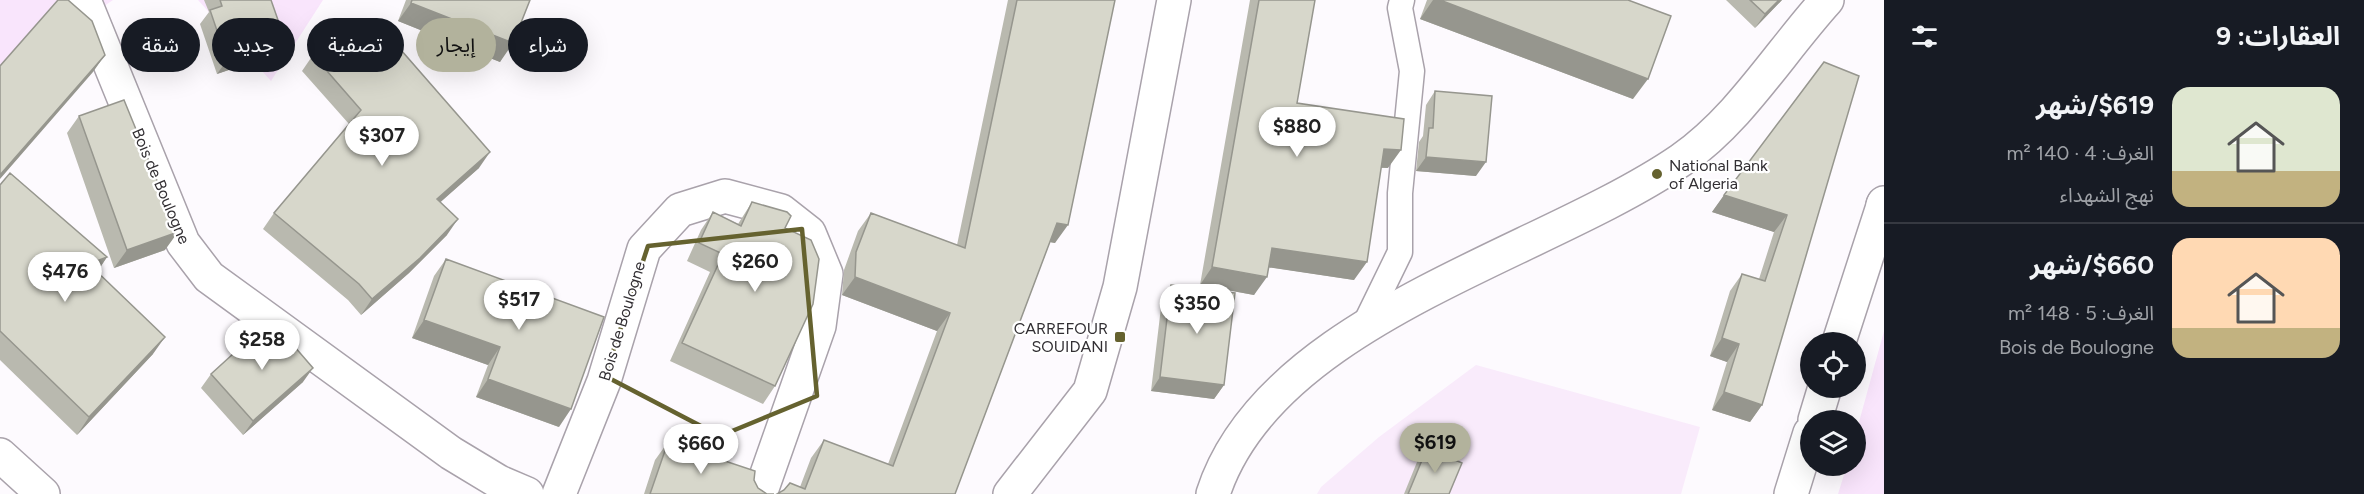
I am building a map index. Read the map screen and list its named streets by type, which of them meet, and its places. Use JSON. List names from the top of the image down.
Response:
{
  "streets": {
    "main road": ["Bois de Boulogne"]
  },
  "places": {
    "other": ["National Bank of Algeria"],
    "transit": ["CARREFOUR SOUIDANI"]
  },
  "page": {
    "heading": "العقارات: 9",
    "chip": [
      "شراء",
      "إيجار",
      "تصفية",
      "جديد",
      "شقة"
    ],
    "list": [
      {
        "name": "$619/شهر",
        "note": "الغرف: 4 · 140 m² · نهج الشهداء"
      },
      {
        "name": "$660/شهر",
        "note": "الغرف: 5 · 148 m² · Bois de Boulogne"
      }
    ],
    "price": [
      "$880",
      "$307",
      "$260",
      "$476",
      "$517",
      "$350",
      "$258",
      "$619",
      "$660"
    ]
  }
}
